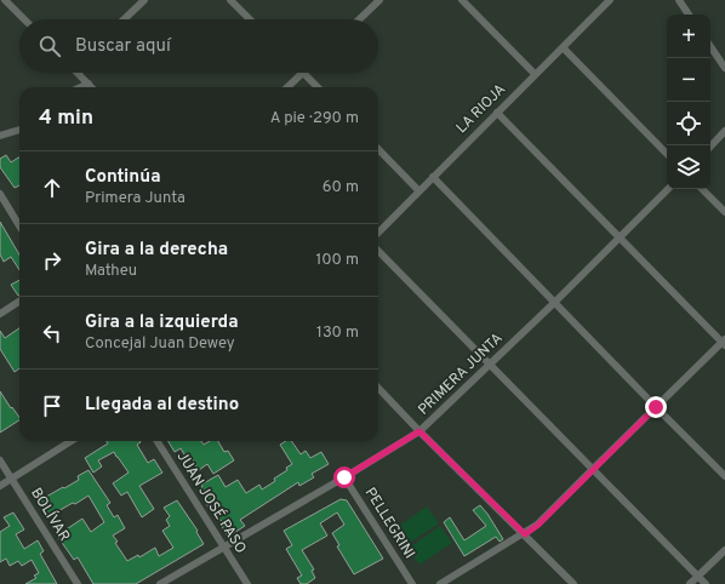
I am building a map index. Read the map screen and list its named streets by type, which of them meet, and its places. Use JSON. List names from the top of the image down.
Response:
{
  "streets": {
    "street": [
      "LA RIOJA",
      "PRIMERA JUNTA",
      "JUAN JOSÉ PASO",
      "BOLÍVAR",
      "PELLEGRINI"
    ]
  },
  "crossings": [
    ["PRIMERA JUNTA", "JUAN JOSÉ PASO"],
    ["PRIMERA JUNTA", "PELLEGRINI"]
  ],
  "page": {
    "map_buttons": ["+", "−"],
    "search": "Buscar aquí",
    "heading": ["4 min", "A pie · 290 m"],
    "list": [
      ["Continúa", "Primera Junta", "60 m"],
      ["Gira a la derecha", "Matheu", "100 m"],
      ["Gira a la izquierda", "Concejal Juan Dewey", "130 m"],
      "Llegada al destino"
    ]
  }
}
